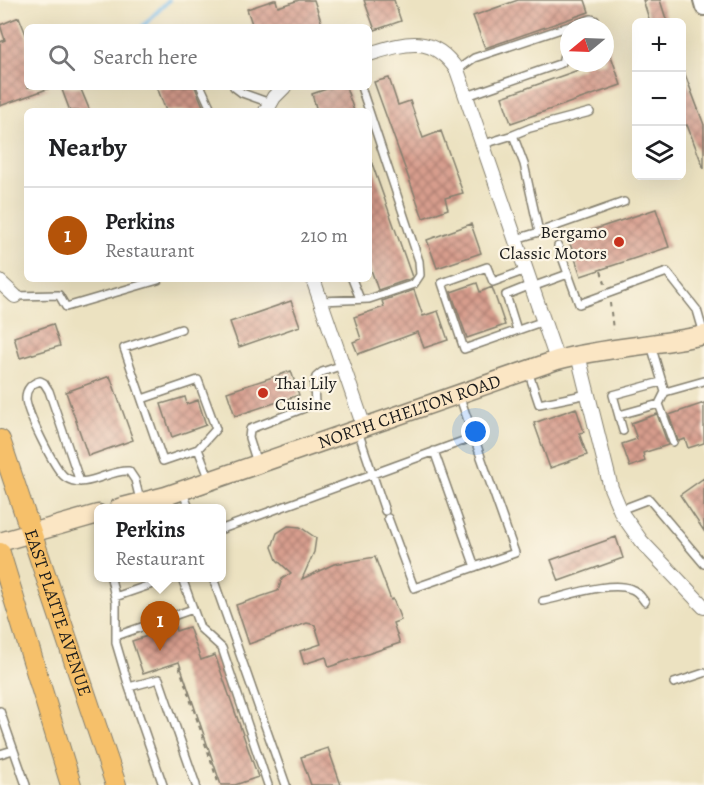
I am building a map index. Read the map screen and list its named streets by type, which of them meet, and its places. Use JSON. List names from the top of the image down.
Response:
{
  "streets": {
    "main road": ["NORTH CHELTON ROAD", "EAST PLATTE AVENUE"]
  },
  "places": ["Bergamo Classic Motors", "Thai Lily Cuisine"],
  "north": "left",
  "page": {
    "map_buttons": ["+", "−"],
    "search": "Search here",
    "heading": "Nearby",
    "list": [
      {
        "mark": "1",
        "name": "Perkins",
        "note": "Restaurant",
        "value": "210 m"
      }
    ],
    "popup": ["Perkins", "Restaurant"],
    "pins": "1"
  }
}
